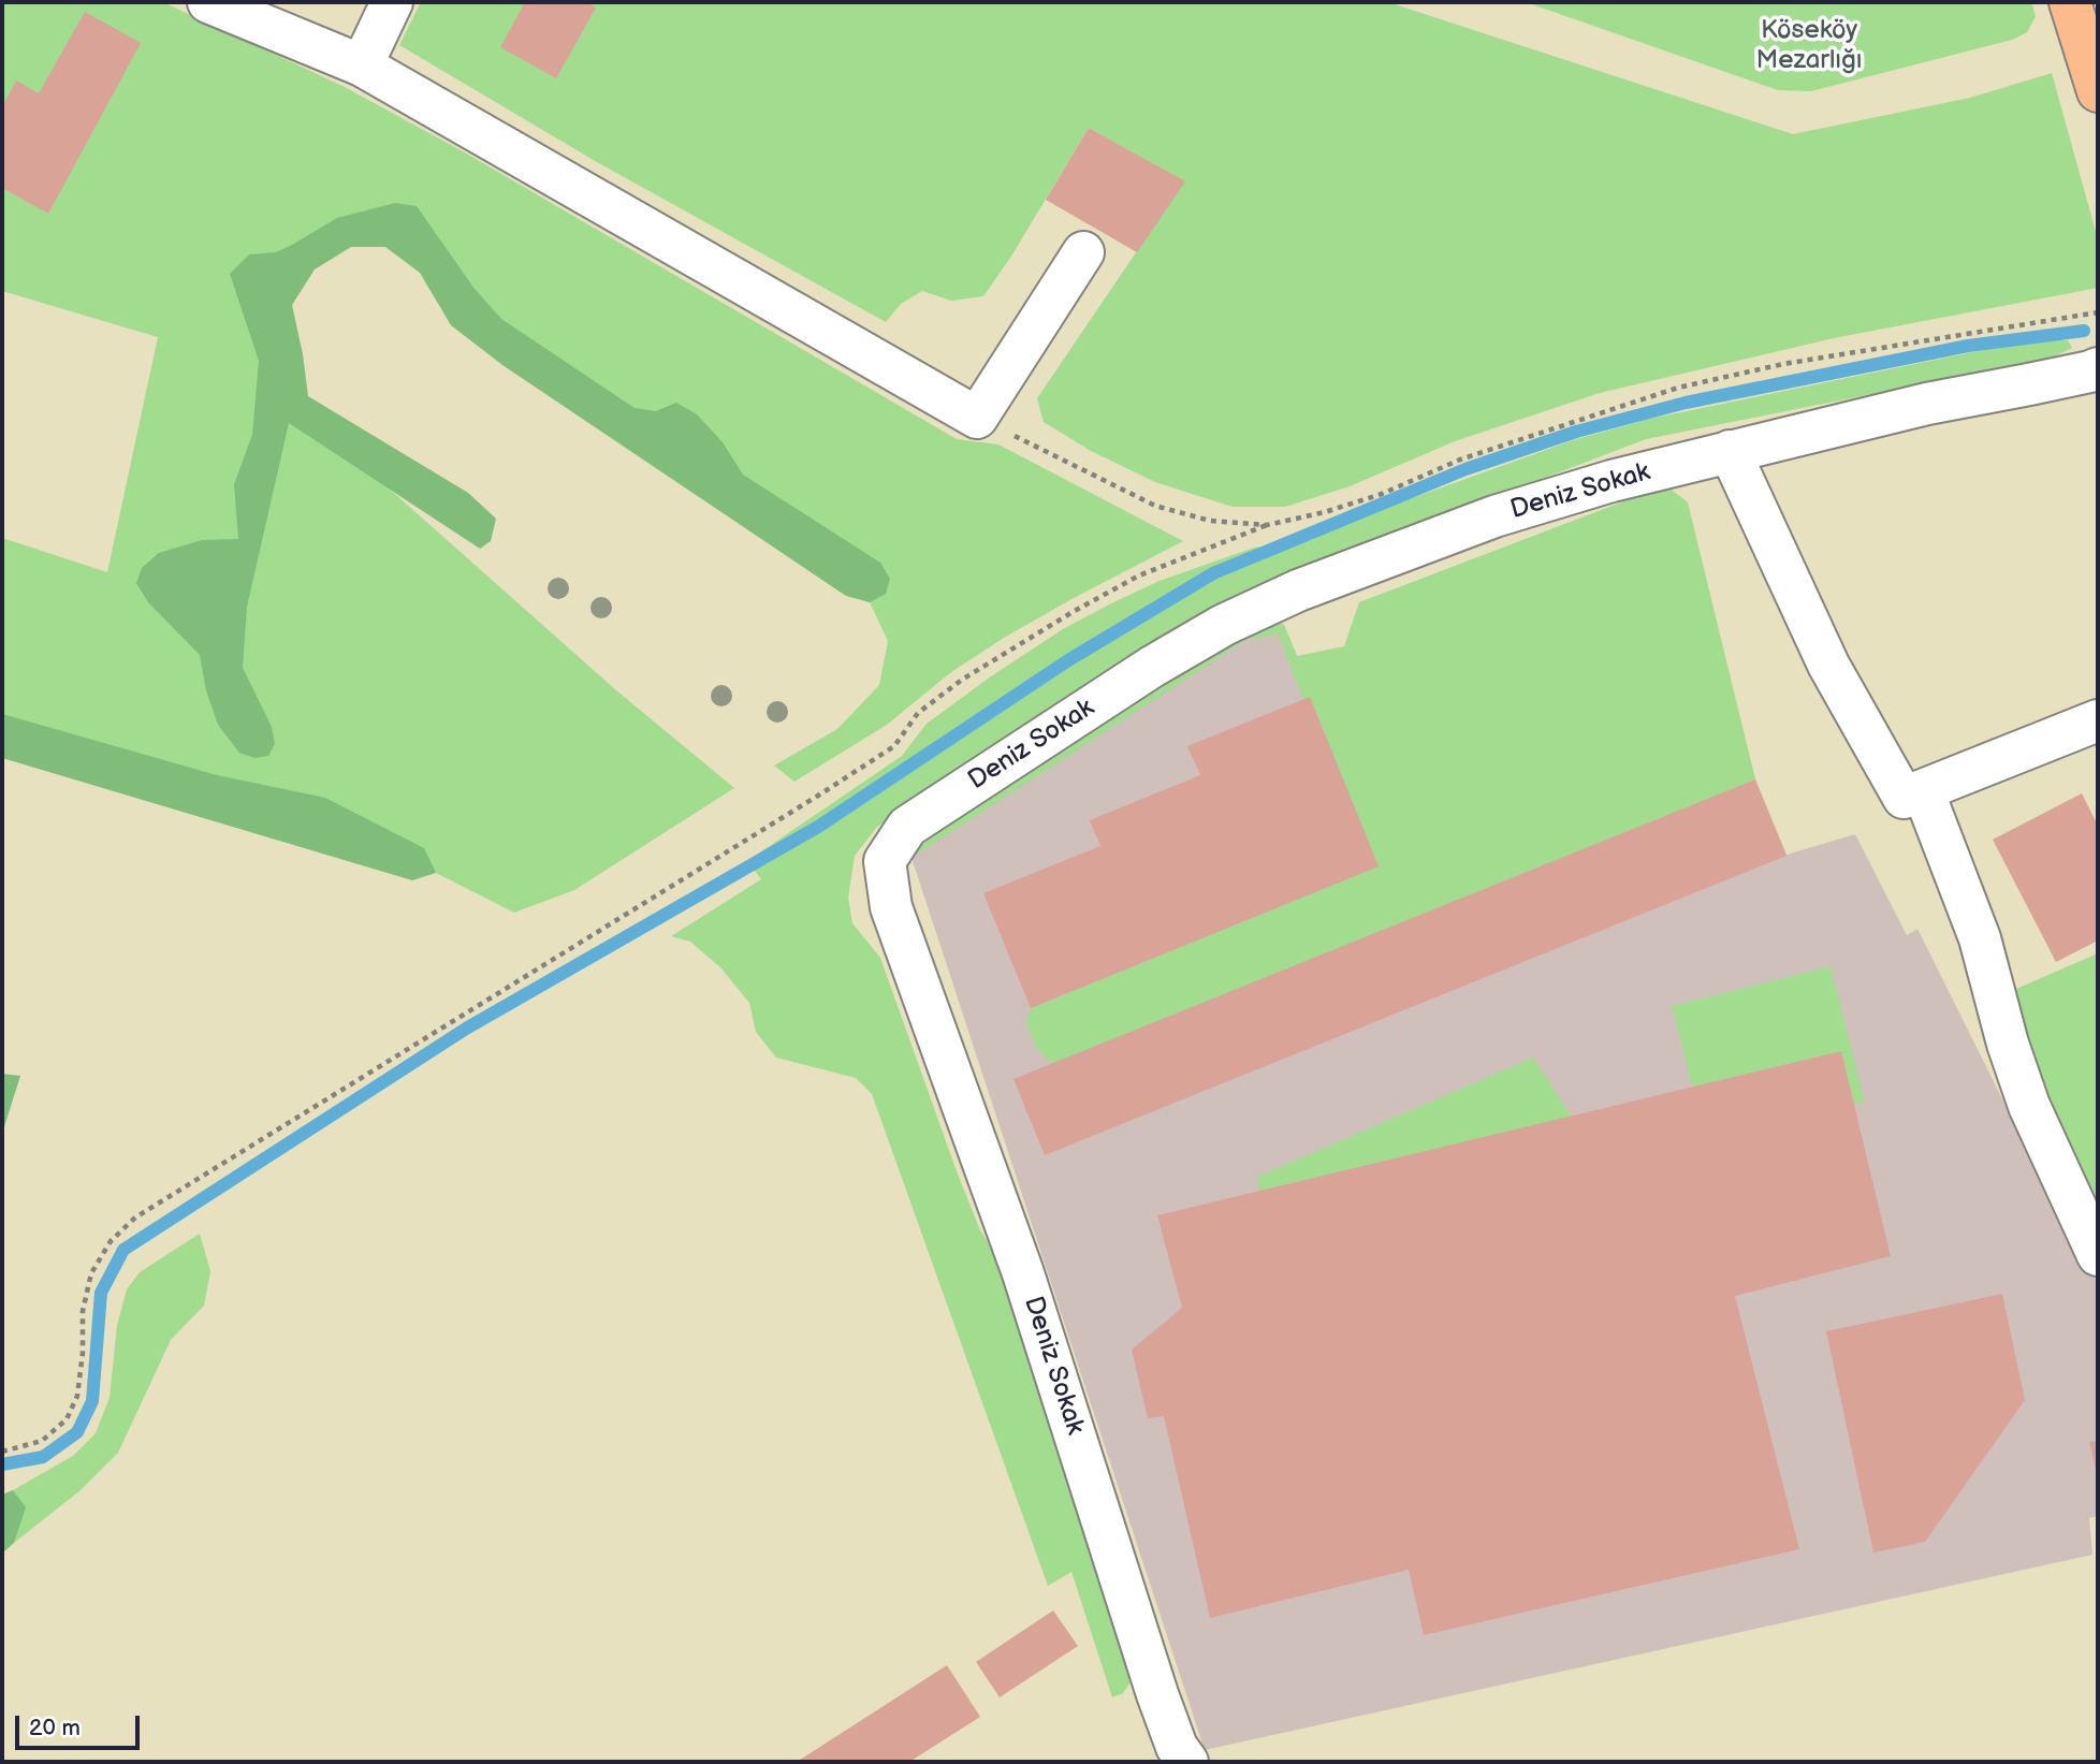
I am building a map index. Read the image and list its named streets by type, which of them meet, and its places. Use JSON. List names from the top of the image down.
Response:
{
  "streets": {
    "street": ["Deniz Sokak"]
  },
  "parks": ["Köseköy Mezarlığı"],
  "scale_bar": "20 m"
}
